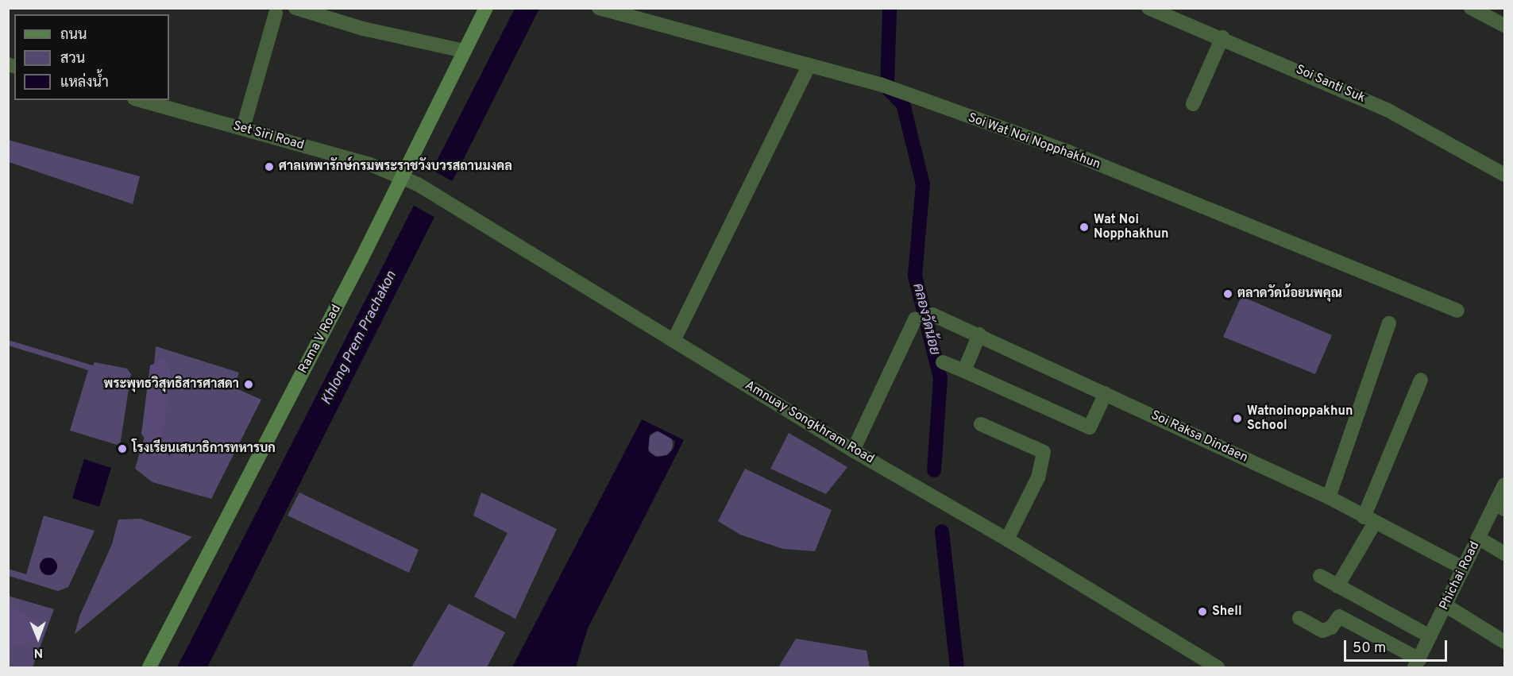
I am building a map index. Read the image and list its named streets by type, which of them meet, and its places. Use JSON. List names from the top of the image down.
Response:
{
  "streets": {
    "main road": ["Rama V Road"],
    "street": [
      "Soi Santi Suk",
      "Set Siri Road",
      "Soi Wat Noi Nopphakhun",
      "Amnuay Songkhram Road",
      "Soi Raksa Dindaen",
      "Phichai Road"
    ]
  },
  "crossings": [
    ["Set Siri Road", "Rama V Road"],
    ["Set Siri Road", "Amnuay Songkhram Road"],
    ["Rama V Road", "Amnuay Songkhram Road"],
    ["Soi Raksa Dindaen", "Phichai Road"]
  ],
  "water": ["คลองวัดน้อย", "Khlong Prem Prachakon"],
  "places": [
    "ศาลเทพารักษ์กรมพระราชวังบวรสถานมงคล",
    "Wat Noi Nopphakhun",
    "ตลาดวัดน้อยนพคุณ",
    "พระพุทธวิสุทธิสารศาสดา",
    "Watnoinoppakhun School",
    "โรงเรียนเสนาธิการทหารบก",
    "Shell"
  ],
  "legend": ["ถนน", "สวน", "แหล่งน้ำ"],
  "scale_bar": "50 m",
  "north": "bottom"
}
